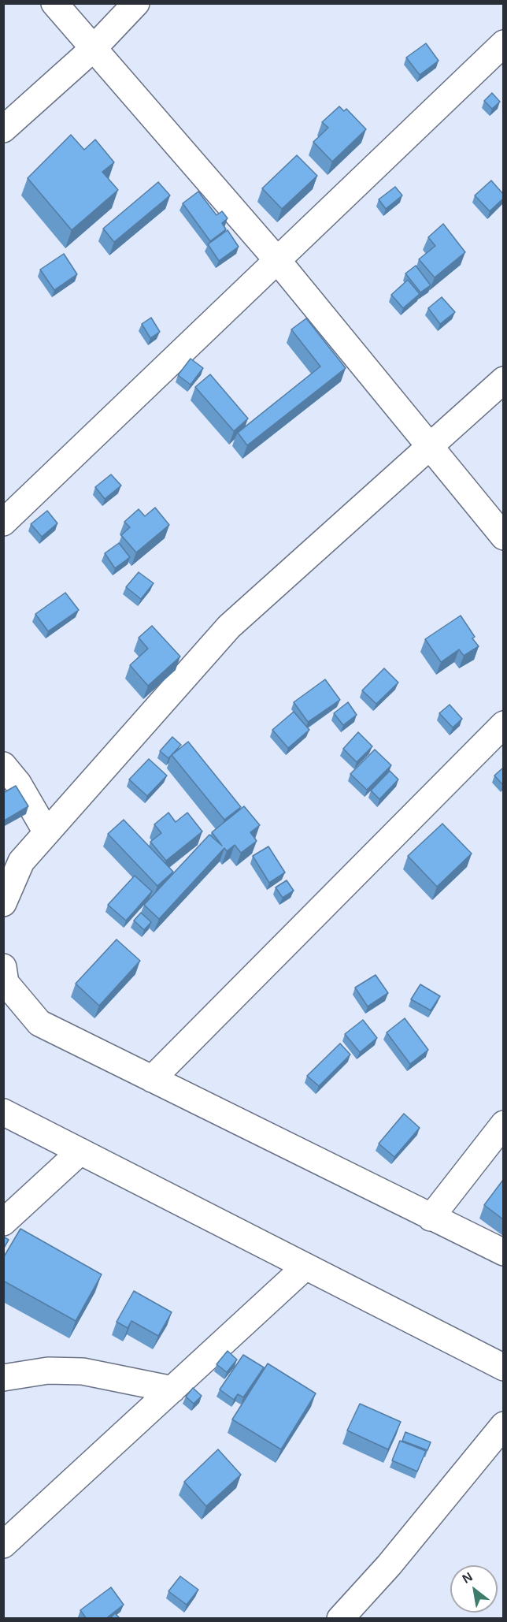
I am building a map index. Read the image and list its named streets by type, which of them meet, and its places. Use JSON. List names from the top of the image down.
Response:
{
  "north": "top left"
}
